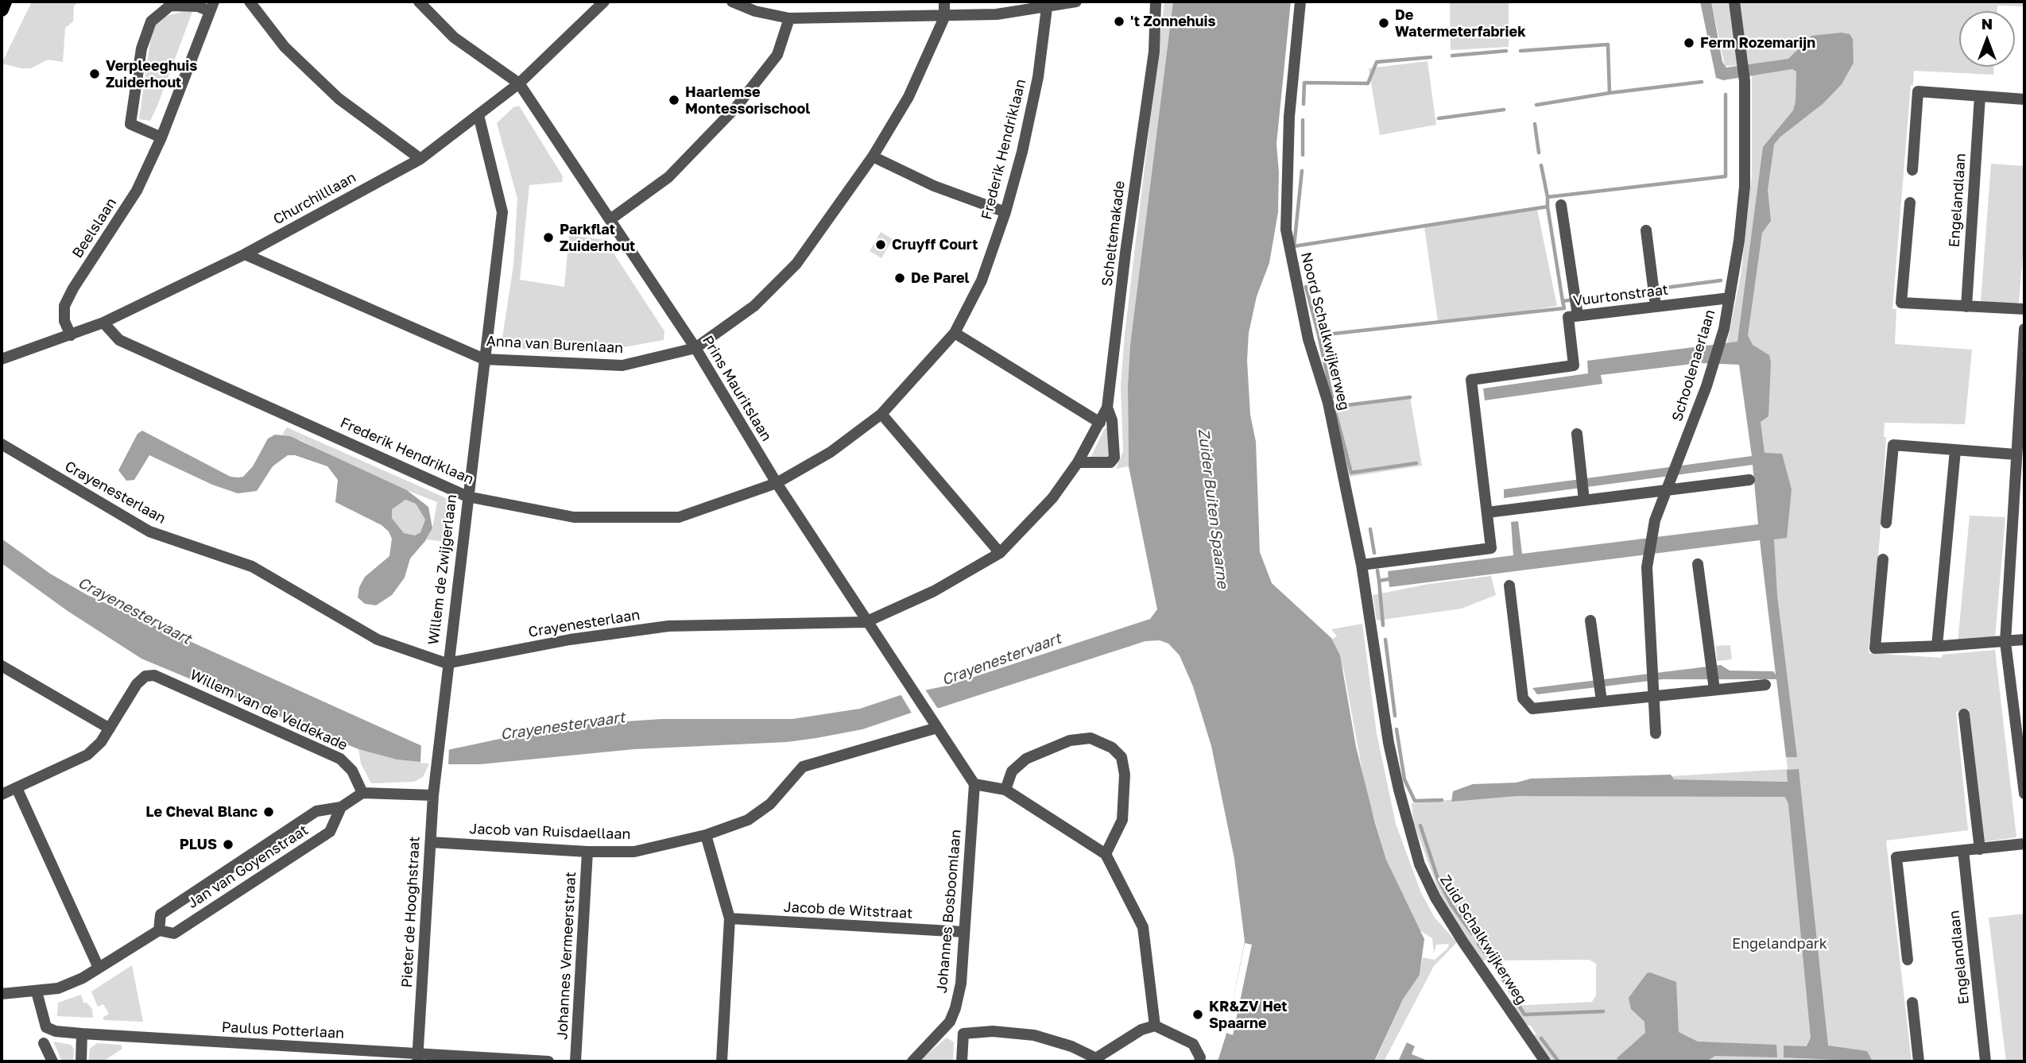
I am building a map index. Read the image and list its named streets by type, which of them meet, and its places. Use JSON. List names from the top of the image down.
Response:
{
  "streets": {
    "street": [
      "Frederik Hendriklaan",
      "Churchilllaan",
      "Engelandlaan",
      "Beelslaan",
      "Scheltemakade",
      "Vuurtonstraat",
      "Noord Schalkwijkerweg",
      "Anna van Burenlaan",
      "Schoolenaerlaan",
      "Prins Mauritslaan",
      "Crayenesterlaan",
      "Willem de Zwijgerlaan",
      "Willem van de Veldekade",
      "Jacob van Ruisdaellaan",
      "Jan van Goyenstraat",
      "Jacob de Witstraat",
      "Johannes Bosboomlaan",
      "Pieter de Hooghstraat",
      "Zuid Schalkwijkerweg",
      "Johannes Vermeerstraat",
      "Paulus Potterlaan"
    ]
  },
  "crossings": [
    ["Frederik Hendriklaan", "Churchilllaan"],
    ["Frederik Hendriklaan", "Prins Mauritslaan"],
    ["Frederik Hendriklaan", "Willem de Zwijgerlaan"],
    ["Churchilllaan", "Beelslaan"],
    ["Churchilllaan", "Anna van Burenlaan"],
    ["Churchilllaan", "Prins Mauritslaan"],
    ["Churchilllaan", "Willem de Zwijgerlaan"],
    ["Scheltemakade", "Crayenesterlaan"],
    ["Vuurtonstraat", "Schoolenaerlaan"],
    ["Noord Schalkwijkerweg", "Zuid Schalkwijkerweg"],
    ["Anna van Burenlaan", "Prins Mauritslaan"],
    ["Anna van Burenlaan", "Willem de Zwijgerlaan"],
    ["Prins Mauritslaan", "Crayenesterlaan"],
    ["Prins Mauritslaan", "Jacob van Ruisdaellaan"],
    ["Prins Mauritslaan", "Johannes Bosboomlaan"],
    ["Crayenesterlaan", "Willem de Zwijgerlaan"],
    ["Willem de Zwijgerlaan", "Pieter de Hooghstraat"],
    ["Willem van de Veldekade", "Jan van Goyenstraat"],
    ["Jacob van Ruisdaellaan", "Pieter de Hooghstraat"],
    ["Jacob van Ruisdaellaan", "Johannes Vermeerstraat"],
    ["Jacob de Witstraat", "Johannes Bosboomlaan"],
    ["Pieter de Hooghstraat", "Paulus Potterlaan"]
  ],
  "water": ["Zuider Buiten Spaarne", "Crayenestervaart"],
  "parks": ["Engelandpark"],
  "places": [
    "'t Zonnehuis",
    "De Watermeterfabriek",
    "Ferm Rozemarijn",
    "Verpleeghuis Zuiderhout",
    "Haarlemse Montessorischool",
    "Parkflat Zuiderhout",
    "Cruyff Court",
    "De Parel",
    "Le Cheval Blanc",
    "PLUS",
    "KR&ZV Het Spaarne"
  ],
  "north": "top"
}
